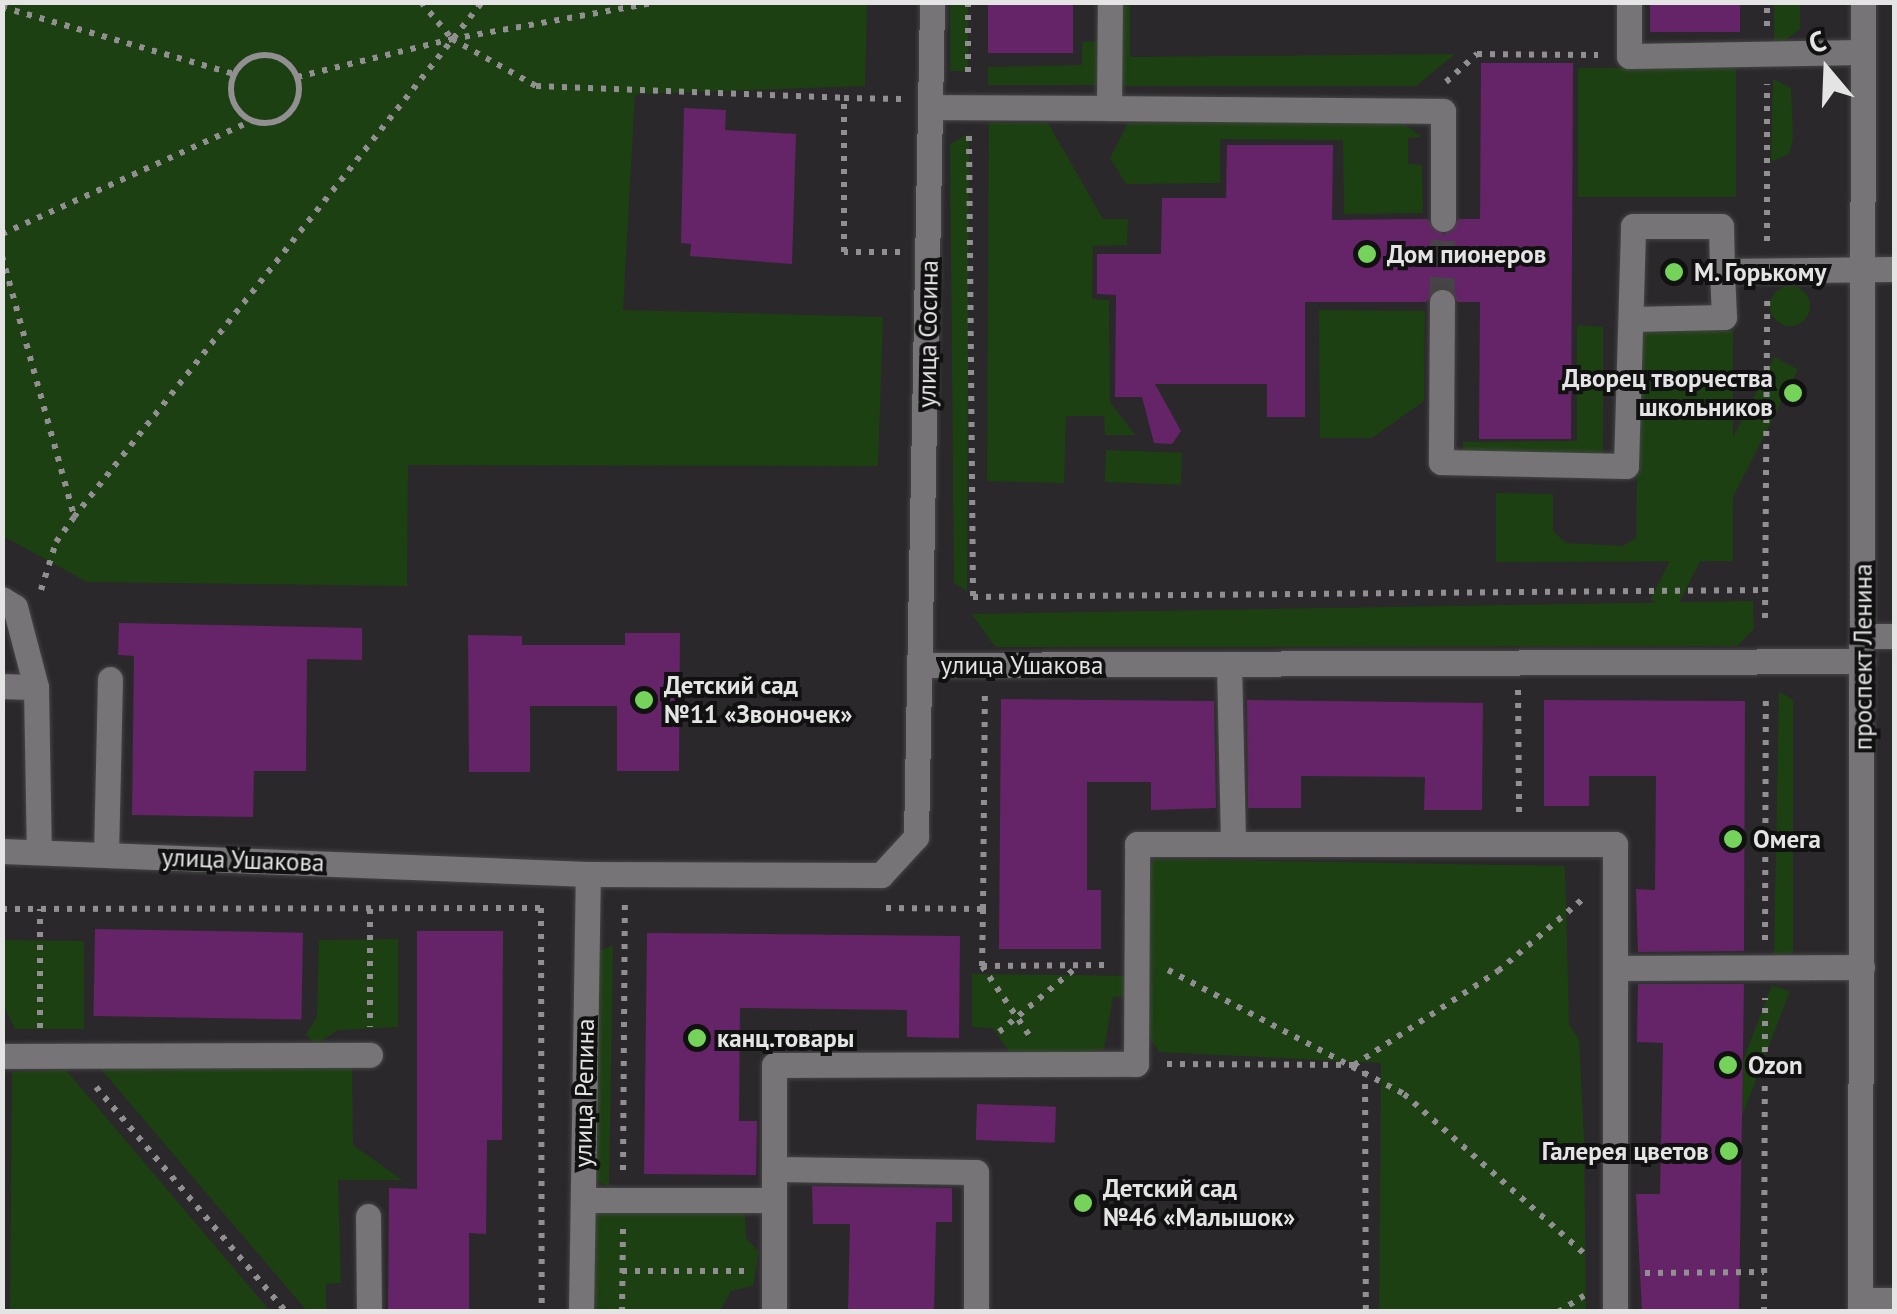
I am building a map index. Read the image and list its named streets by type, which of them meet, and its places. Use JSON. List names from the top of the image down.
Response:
{
  "streets": {
    "street": [
      "улица Сосина",
      "проспект Ленина",
      "улица Ушакова",
      "улица Репина"
    ]
  },
  "crossings": [
    ["улица Сосина", "улица Ушакова"],
    ["проспект Ленина", "улица Ушакова"],
    ["улица Ушакова", "улица Репина"]
  ],
  "places": [
    "Дом пионеров",
    "М. Горькому",
    "Дворец творчества школьников",
    "Детский сад №11 «Звоночек»",
    "Омега",
    "канц.товары",
    "Ozon",
    "Галерея цветов",
    "Детский сад №46 «Малышок»"
  ],
  "north": "top"
}
